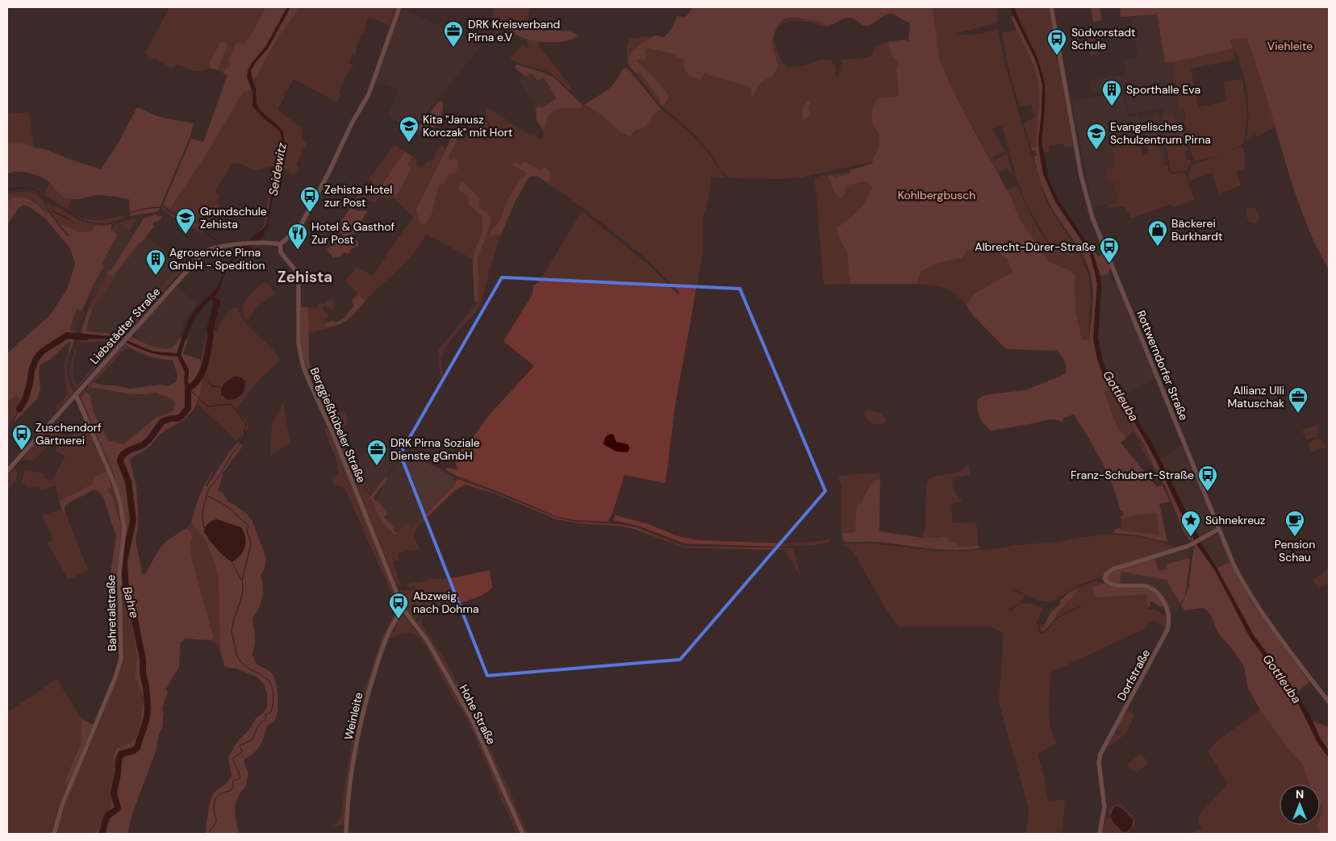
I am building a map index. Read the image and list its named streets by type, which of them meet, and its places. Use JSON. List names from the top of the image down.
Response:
{
  "streets": {
    "main road": [
      "Liebstädter Straße",
      "Rottwerndorfer Straße",
      "Berggießhübeler Straße",
      "Bahretalstraße",
      "Dorfstraße",
      "Hohe Straße",
      "Weinleite"
    ]
  },
  "crossings": [
    ["Liebstädter Straße", "Berggießhübeler Straße"],
    ["Liebstädter Straße", "Bahretalstraße"],
    ["Rottwerndorfer Straße", "Dorfstraße"],
    ["Berggießhübeler Straße", "Hohe Straße"],
    ["Berggießhübeler Straße", "Weinleite"],
    ["Hohe Straße", "Weinleite"]
  ],
  "districts": ["Zehista"],
  "water": ["Seidewitz", "Gottleuba", "Bahre"],
  "parks": ["Viehleite", "Kohlbergbusch"],
  "places": {
    "office": ["DRK Kreisverband Pirna e.V", "Allianz Ulli Matuschak", "DRK Pirna Soziale Dienste gGmbH"],
    "bus stop": [
      "Südvorstadt Schule",
      "Zehista Hotel zur Post",
      "Albrecht-Dürer-Straße",
      "Zuschendorf Gärtnerei",
      "Franz-Schubert-Straße",
      "Abzweig nach Dohma"
    ],
    "building": ["Sporthalle Eva", "Agroservice Pirna GmbH - Spedition"],
    "school or university": ["Kita \"Janusz Korczak\" mit Hort", "Evangelisches Schulzentrum Pirna", "Grundschule Zehista"],
    "shop": ["Bäckerei Burkhardt"],
    "restaurant": ["Hotel & Gasthof Zur Post"],
    "place": ["Sühnekreuz"],
    "cafe": ["Pension Schau"]
  },
  "north": "top"
}
